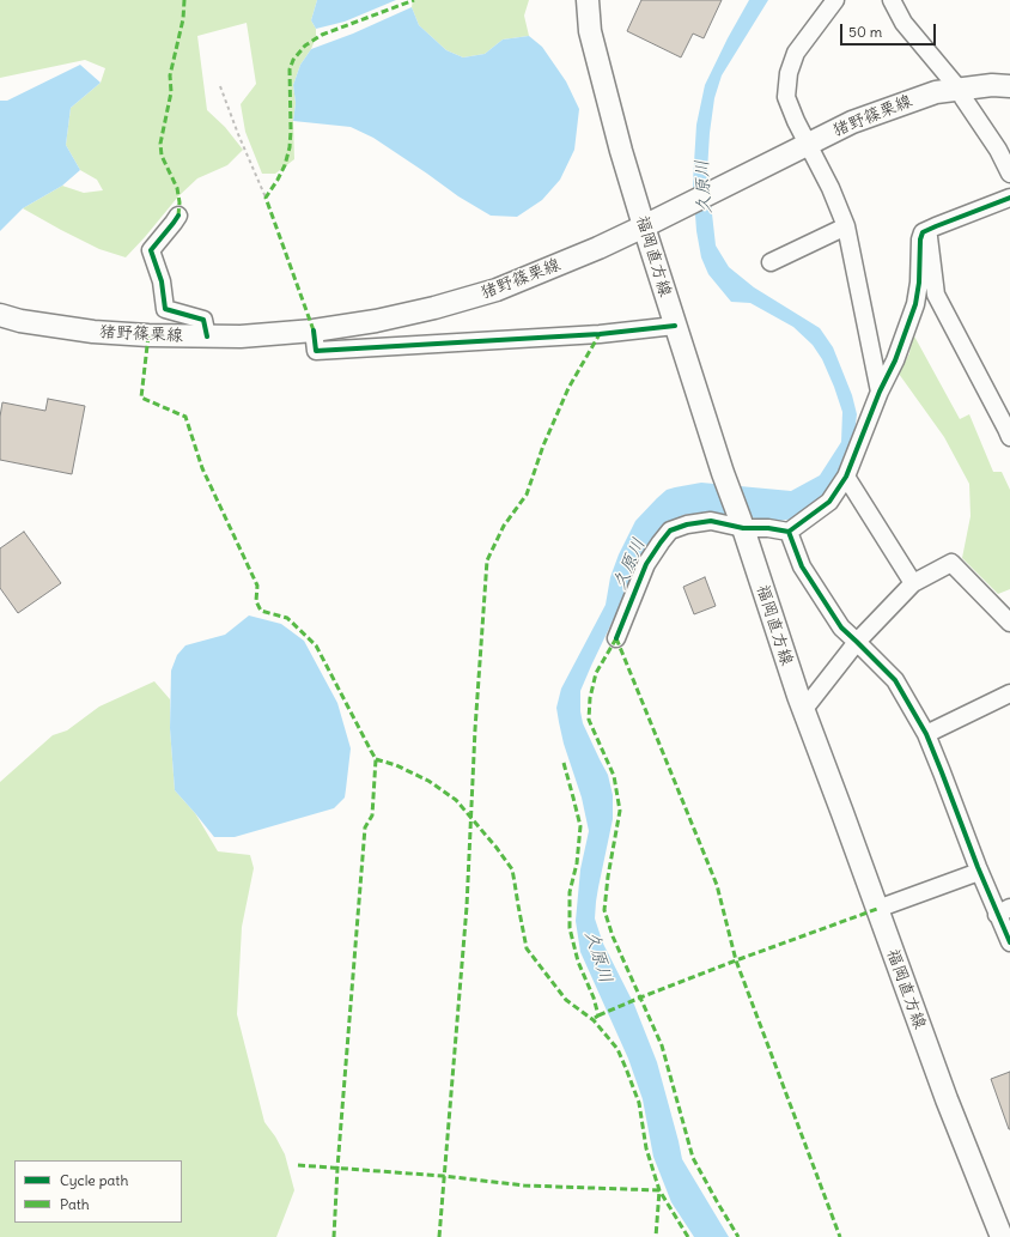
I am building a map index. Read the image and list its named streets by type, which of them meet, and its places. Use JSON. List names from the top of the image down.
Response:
{
  "streets": {
    "main road": ["猪野篠栗線", "福岡直方線"]
  },
  "crossings": [
    ["猪野篠栗線", "福岡直方線"]
  ],
  "water": ["久原川"],
  "legend": ["Cycle path", "Path"],
  "scale_bar": "50 m"
}
